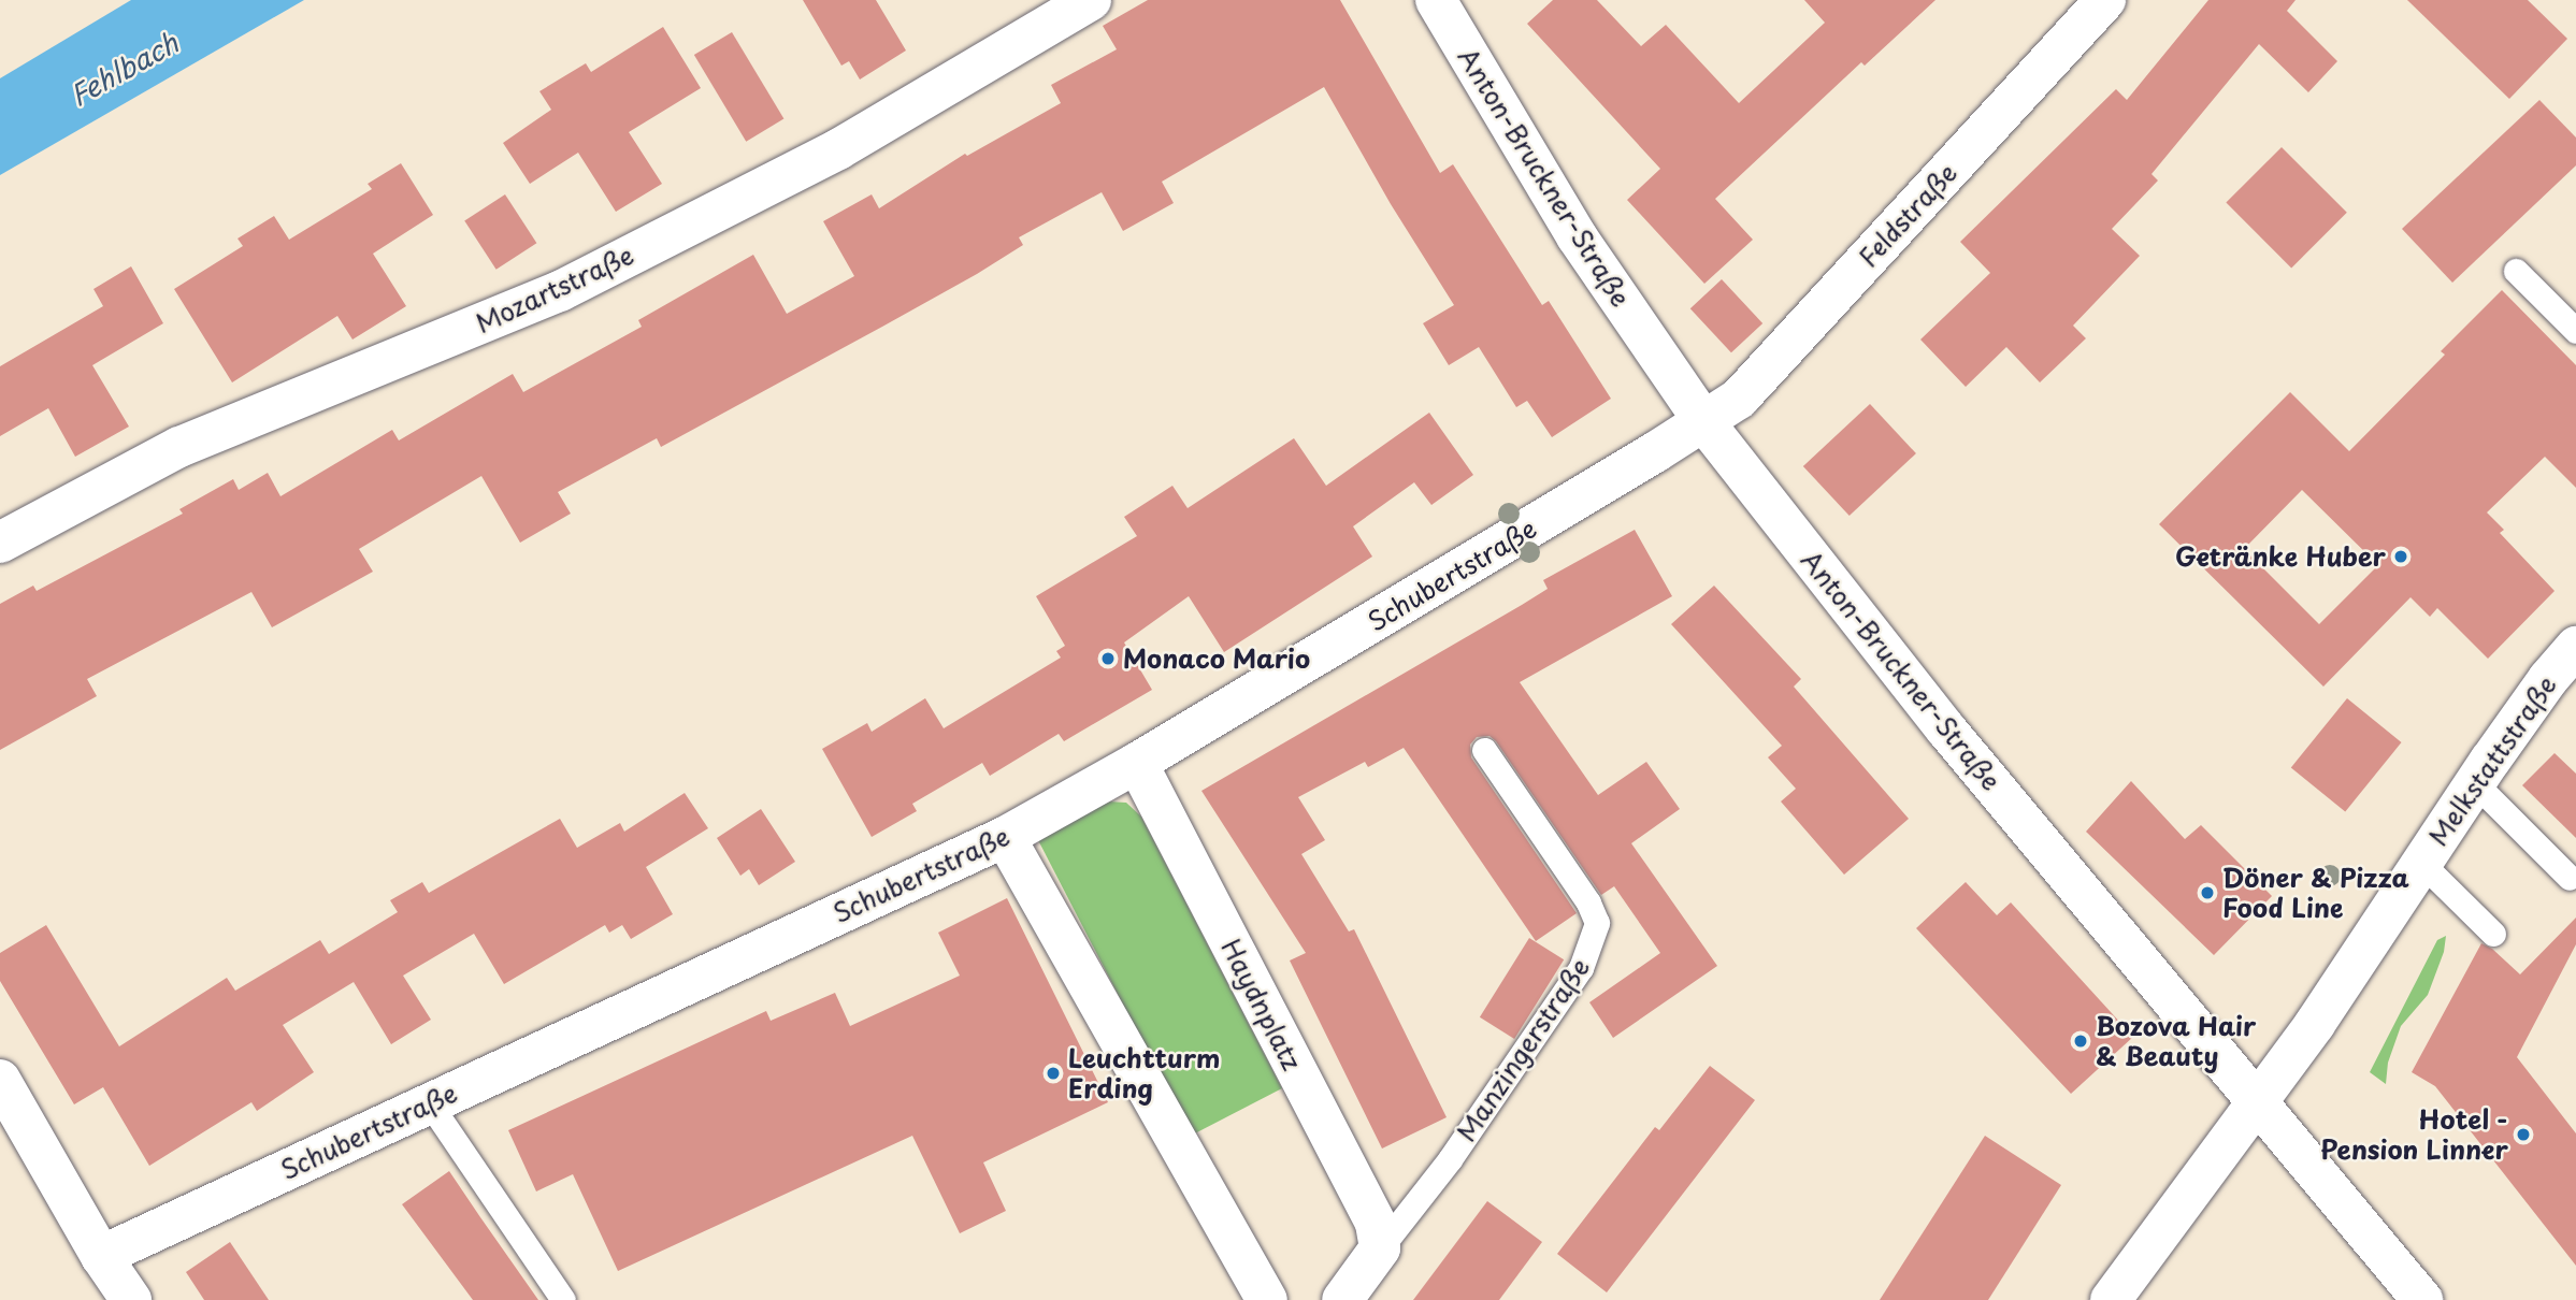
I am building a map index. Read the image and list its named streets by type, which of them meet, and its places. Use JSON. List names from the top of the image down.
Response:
{
  "streets": {
    "street": [
      "Anton-Bruckner-Straße",
      "Feldstraße",
      "Mozartstraße",
      "Schubertstraße",
      "Melkstattstraße",
      "Haydnplatz",
      "Manzingerstraße"
    ]
  },
  "crossings": [
    ["Anton-Bruckner-Straße", "Feldstraße"],
    ["Anton-Bruckner-Straße", "Schubertstraße"],
    ["Anton-Bruckner-Straße", "Melkstattstraße"],
    ["Feldstraße", "Schubertstraße"],
    ["Schubertstraße", "Haydnplatz"],
    ["Haydnplatz", "Manzingerstraße"]
  ],
  "water": ["Fehlbach"],
  "places": [
    "Getränke Huber",
    "Monaco Mario",
    "Döner & Pizza Food Line",
    "Bozova Hair & Beauty",
    "Leuchtturm Erding",
    "Hotel - Pension Linner"
  ]
}
